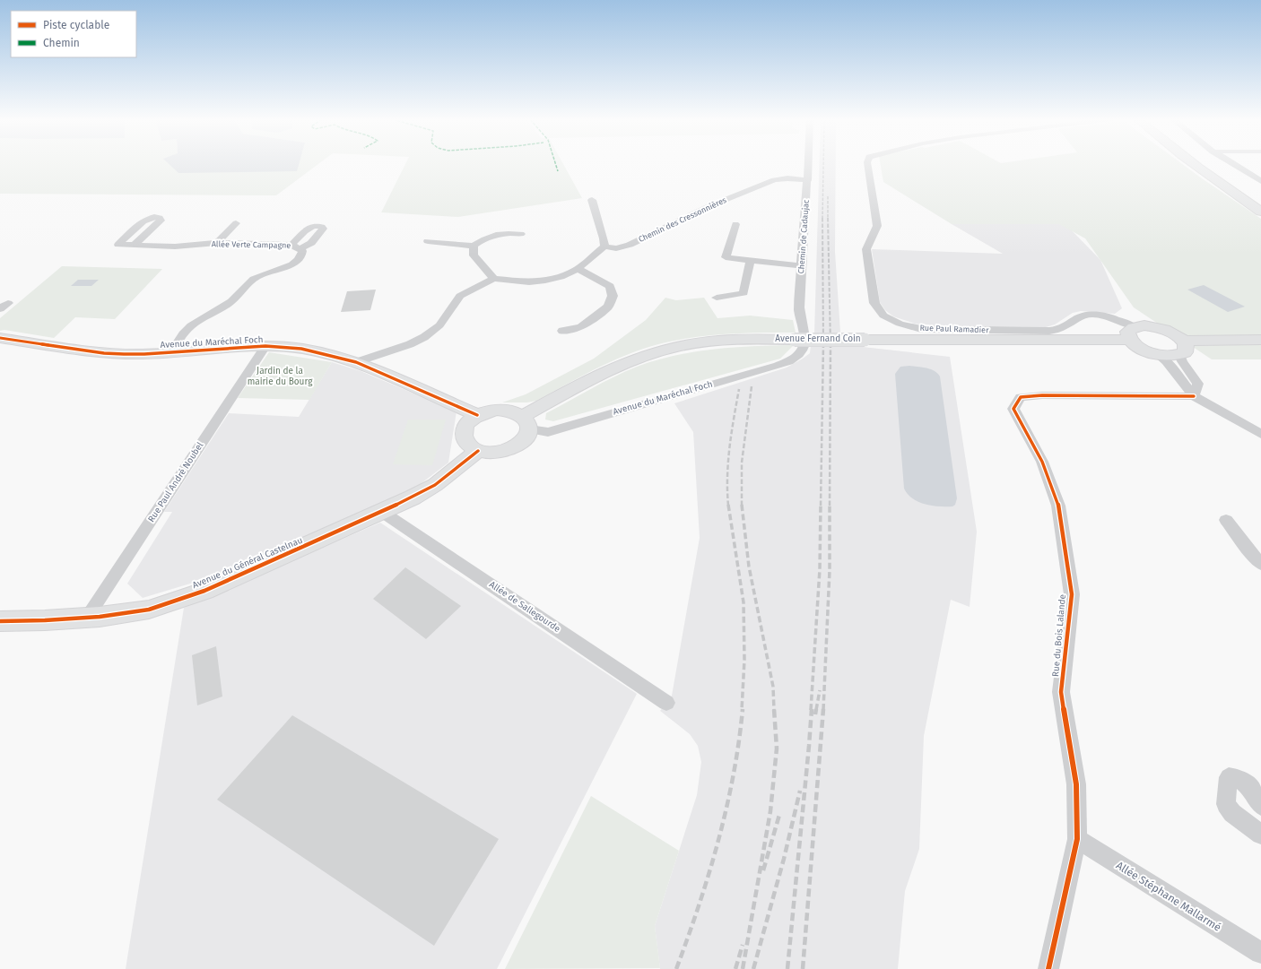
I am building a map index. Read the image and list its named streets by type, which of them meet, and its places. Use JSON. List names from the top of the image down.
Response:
{
  "streets": {
    "main road": ["Avenue Fernand Coin", "Avenue du Maréchal Foch", "Avenue du Général Castelnau"],
    "street": [
      "Chemin des Cressonnières",
      "Chemin de Cadaujac",
      "Allée Verte Campagne",
      "Rue Paul Ramadier",
      "Rue Paul André Noubel",
      "Allée de Sallegourde",
      "Rue du Bois Lalande",
      "Allée Stéphane Mallarmé"
    ]
  },
  "crossings": [
    ["Chemin des Cressonnières", "Chemin de Cadaujac"],
    ["Chemin de Cadaujac", "Avenue du Maréchal Foch"],
    ["Allée Verte Campagne", "Avenue du Maréchal Foch"],
    ["Rue Paul Ramadier", "Avenue Fernand Coin"],
    ["Avenue Fernand Coin", "Avenue du Maréchal Foch"],
    ["Avenue Fernand Coin", "Avenue du Général Castelnau"],
    ["Avenue du Maréchal Foch", "Rue Paul André Noubel"],
    ["Avenue du Maréchal Foch", "Avenue du Général Castelnau"],
    ["Rue Paul André Noubel", "Avenue du Général Castelnau"],
    ["Avenue du Général Castelnau", "Allée de Sallegourde"],
    ["Rue du Bois Lalande", "Allée Stéphane Mallarmé"]
  ],
  "parks": ["Jardin de la mairie du Bourg"],
  "legend": ["Piste cyclable", "Chemin"]
}
